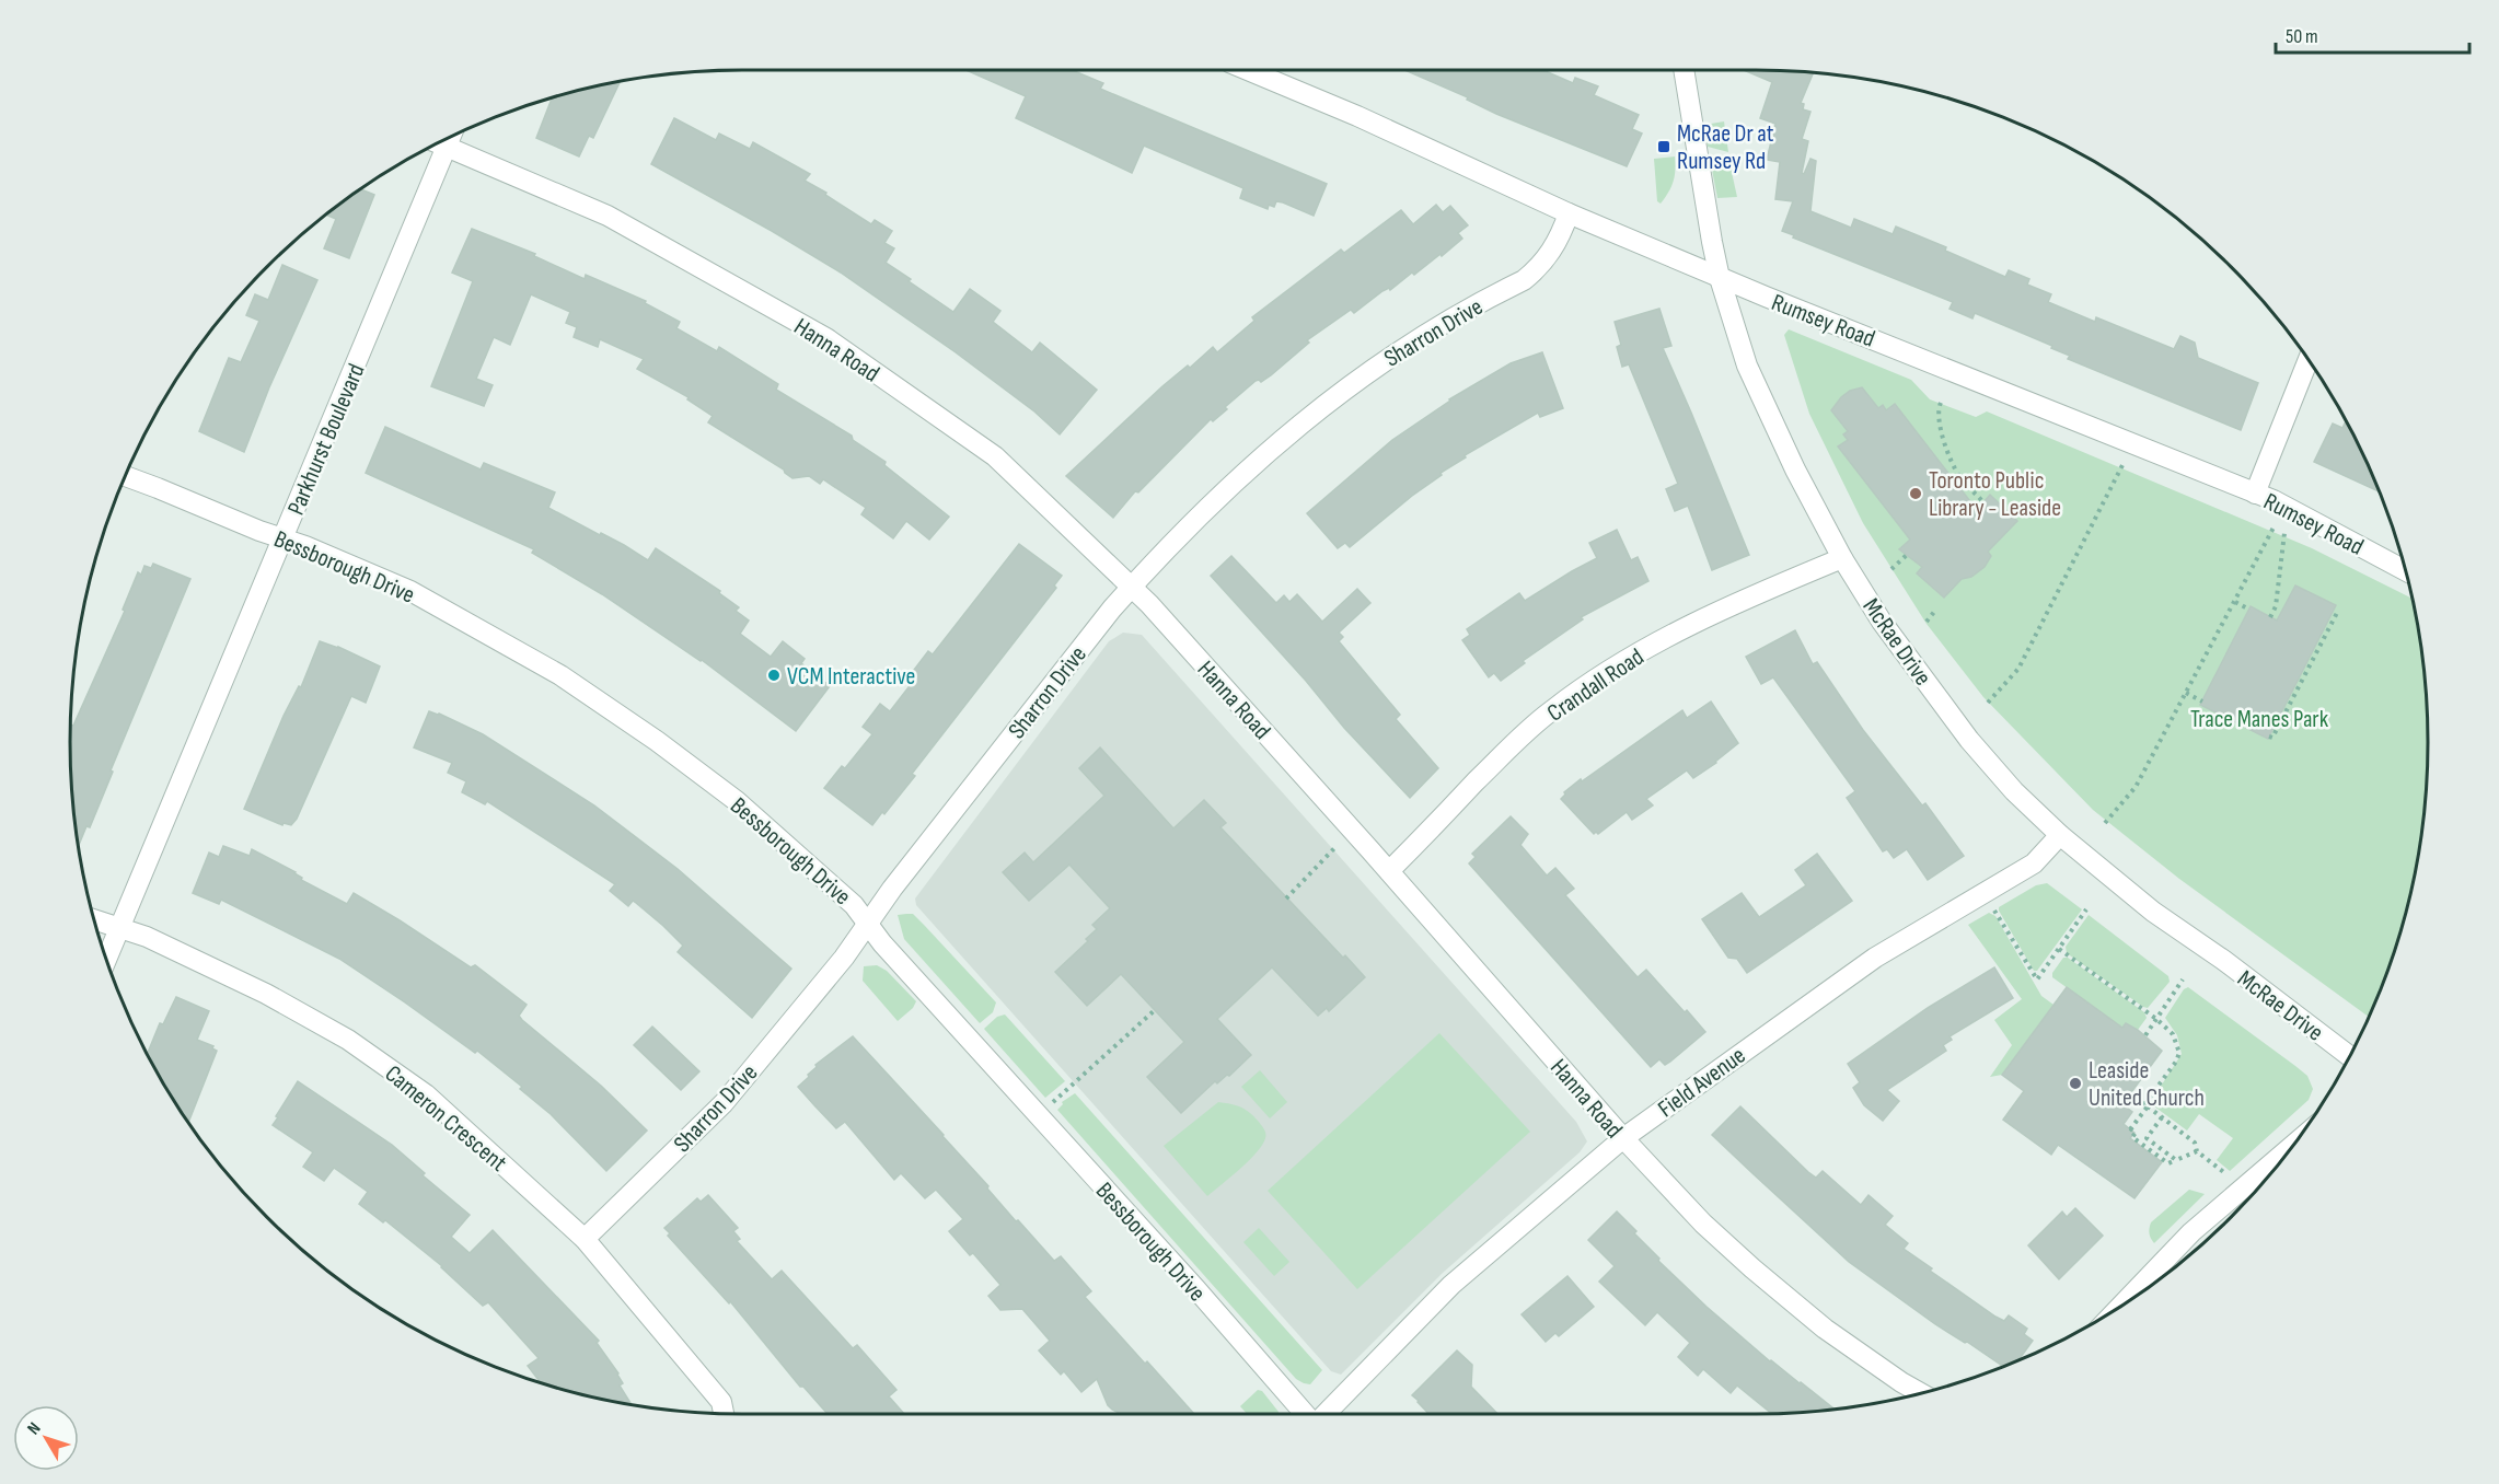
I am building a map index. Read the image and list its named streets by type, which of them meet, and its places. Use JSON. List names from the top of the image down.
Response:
{
  "streets": {
    "street": [
      "Rumsey Road",
      "Sharron Drive",
      "Hanna Road",
      "Parkhurst Boulevard",
      "Bessborough Drive",
      "McRae Drive",
      "Crandall Road",
      "Field Avenue",
      "Cameron Crescent"
    ]
  },
  "crossings": [
    ["Rumsey Road", "Sharron Drive"],
    ["Rumsey Road", "McRae Drive"],
    ["Sharron Drive", "Hanna Road"],
    ["Sharron Drive", "Bessborough Drive"],
    ["Sharron Drive", "Cameron Crescent"],
    ["Hanna Road", "Parkhurst Boulevard"],
    ["Hanna Road", "Crandall Road"],
    ["Hanna Road", "Field Avenue"],
    ["Parkhurst Boulevard", "Bessborough Drive"],
    ["Parkhurst Boulevard", "Cameron Crescent"],
    ["McRae Drive", "Crandall Road"],
    ["McRae Drive", "Field Avenue"]
  ],
  "parks": ["Trace Manes Park"],
  "places": {
    "transit": ["McRae Dr at Rumsey Rd"],
    "other": ["Toronto Public Library - Leaside", "VCM Interactive", "Leaside United Church"]
  },
  "scale_bar": "50 m",
  "north": "top left"
}
